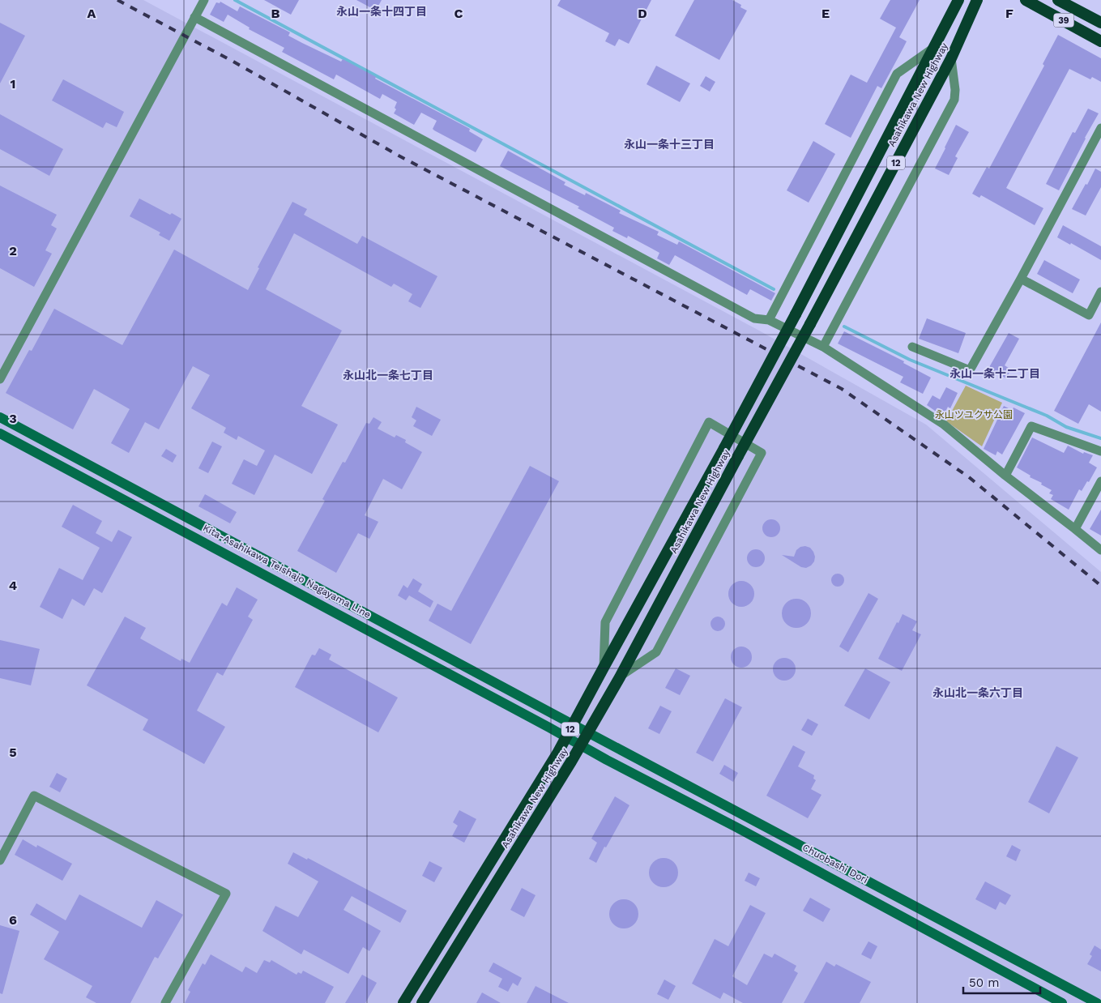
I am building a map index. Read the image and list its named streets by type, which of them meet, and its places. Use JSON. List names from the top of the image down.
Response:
{
  "streets": {
    "highway": ["39", "Asahikawa New Highway", "12"],
    "main road": ["Kita-Asahikawa Teishajo Nagayama Line", "Chuobashi Dori"]
  },
  "crossings": [
    ["Asahikawa New Highway", "Kita-Asahikawa Teishajo Nagayama Line"],
    ["Asahikawa New Highway", "Chuobashi Dori"],
    ["Kita-Asahikawa Teishajo Nagayama Line", "Chuobashi Dori"]
  ],
  "districts": [
    "永山一条十四丁目",
    "永山一条十三丁目",
    "永山一条十二丁目",
    "永山北一条七丁目",
    "永山北一条六丁目"
  ],
  "parks": ["永山ツユクサ公園"],
  "scale_bar": "50 m",
  "grid": {
    "columns": [
      "A",
      "B",
      "C",
      "D",
      "E",
      "F"
    ],
    "rows": [
      "1",
      "2",
      "3",
      "4",
      "5",
      "6"
    ]
  }
}
